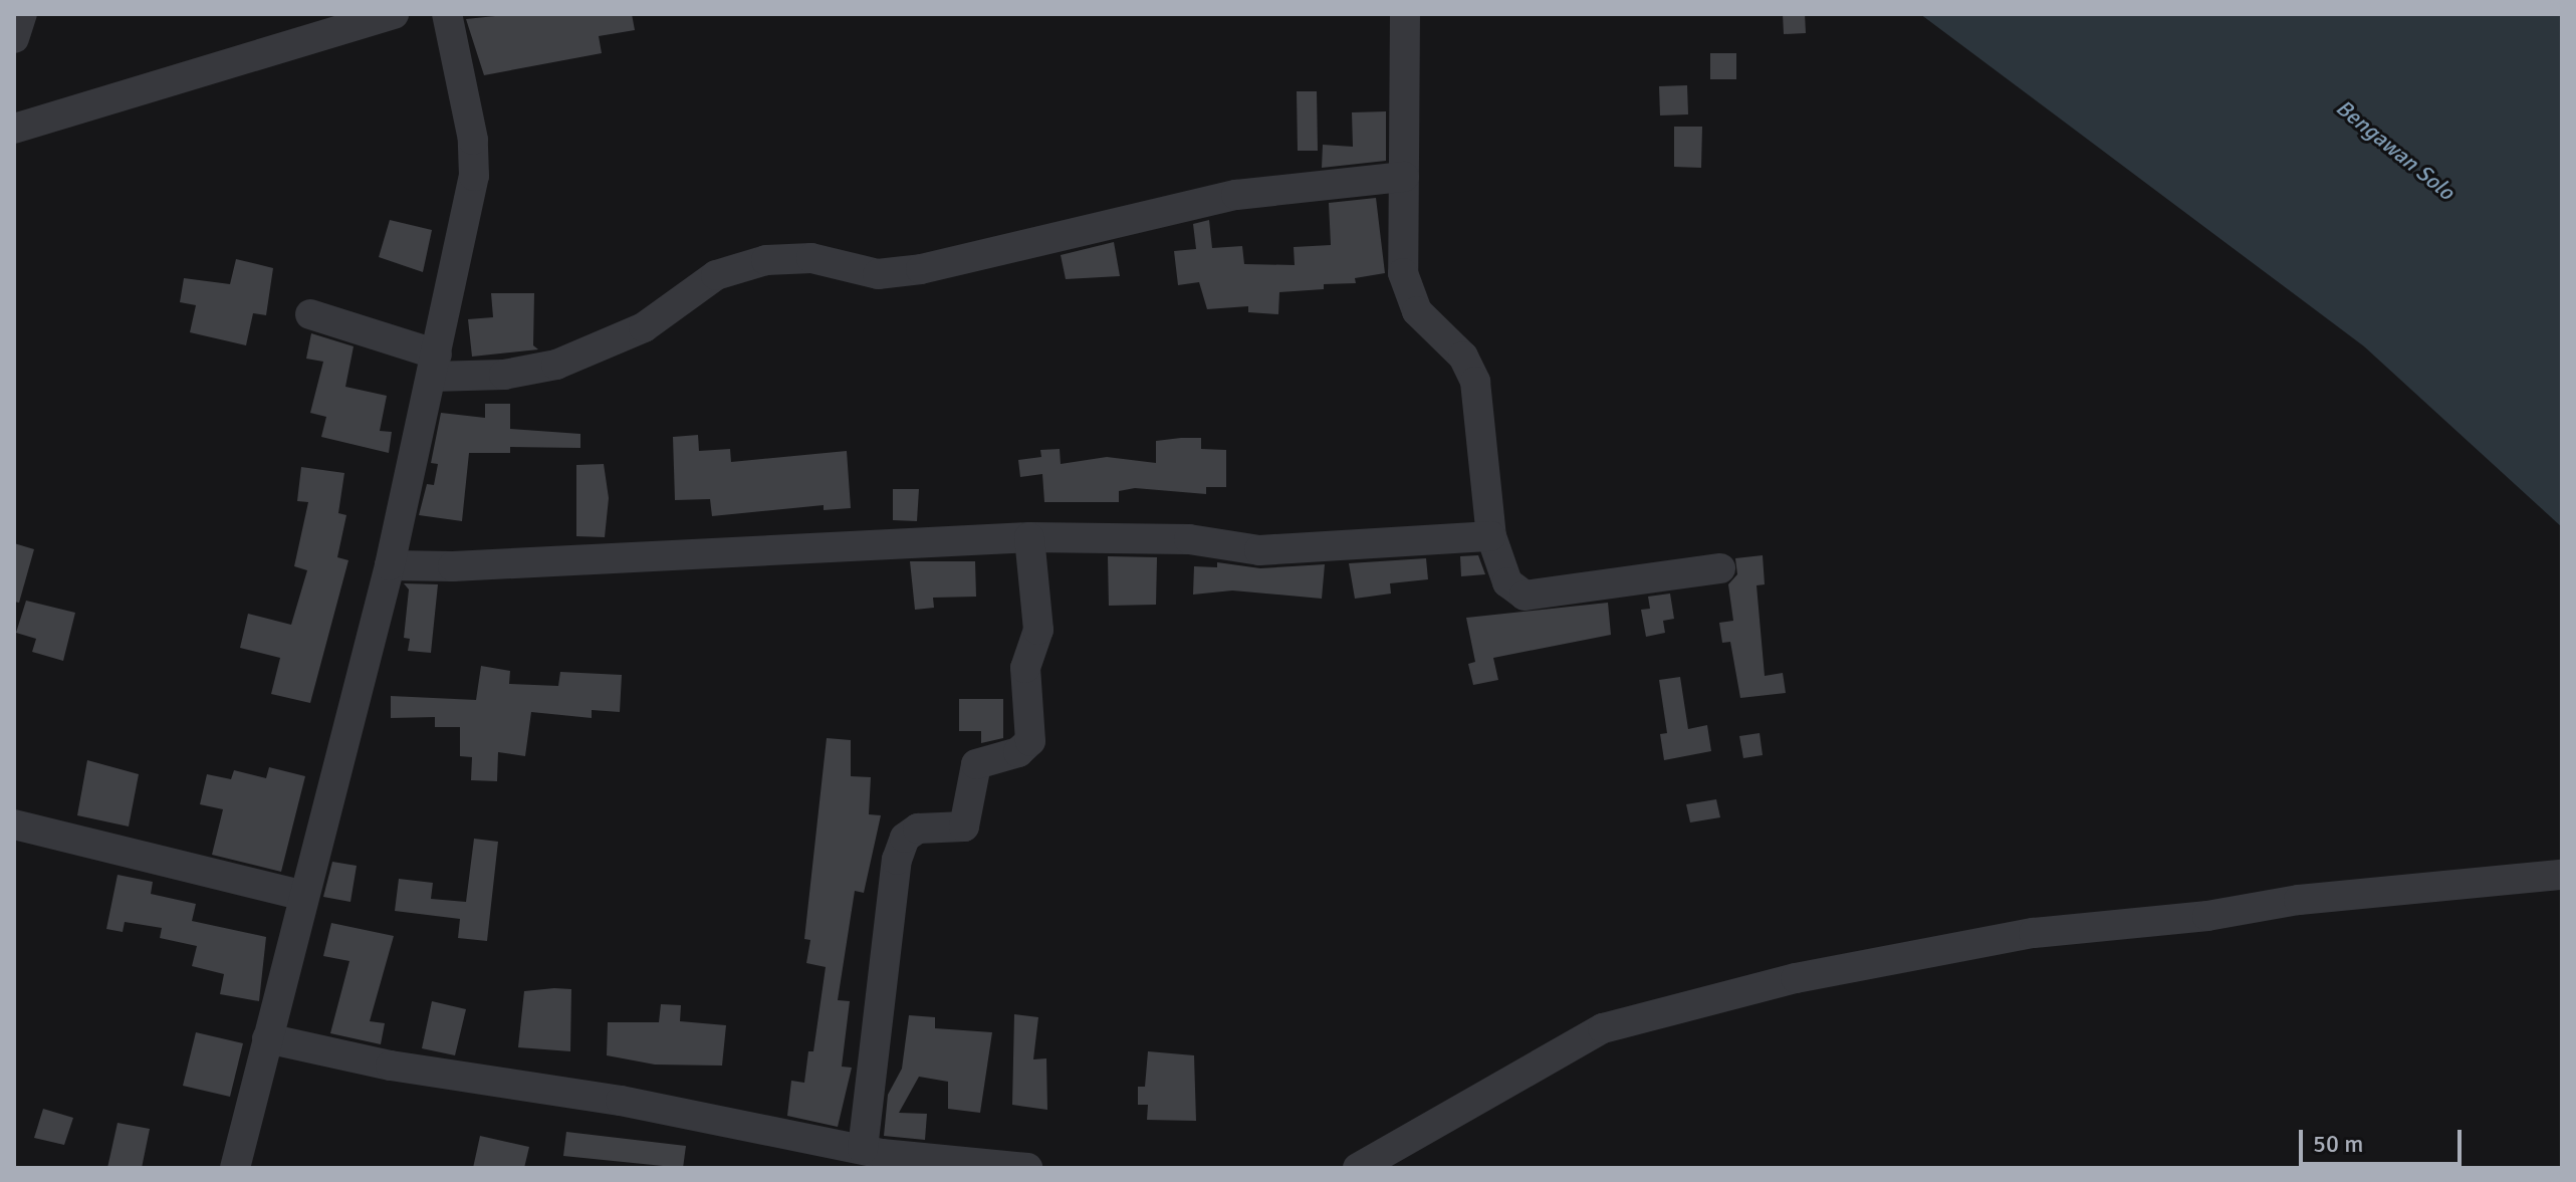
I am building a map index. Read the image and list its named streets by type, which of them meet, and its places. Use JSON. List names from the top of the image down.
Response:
{
  "water": ["Bengawan Solo"],
  "scale_bar": "50 m"
}
